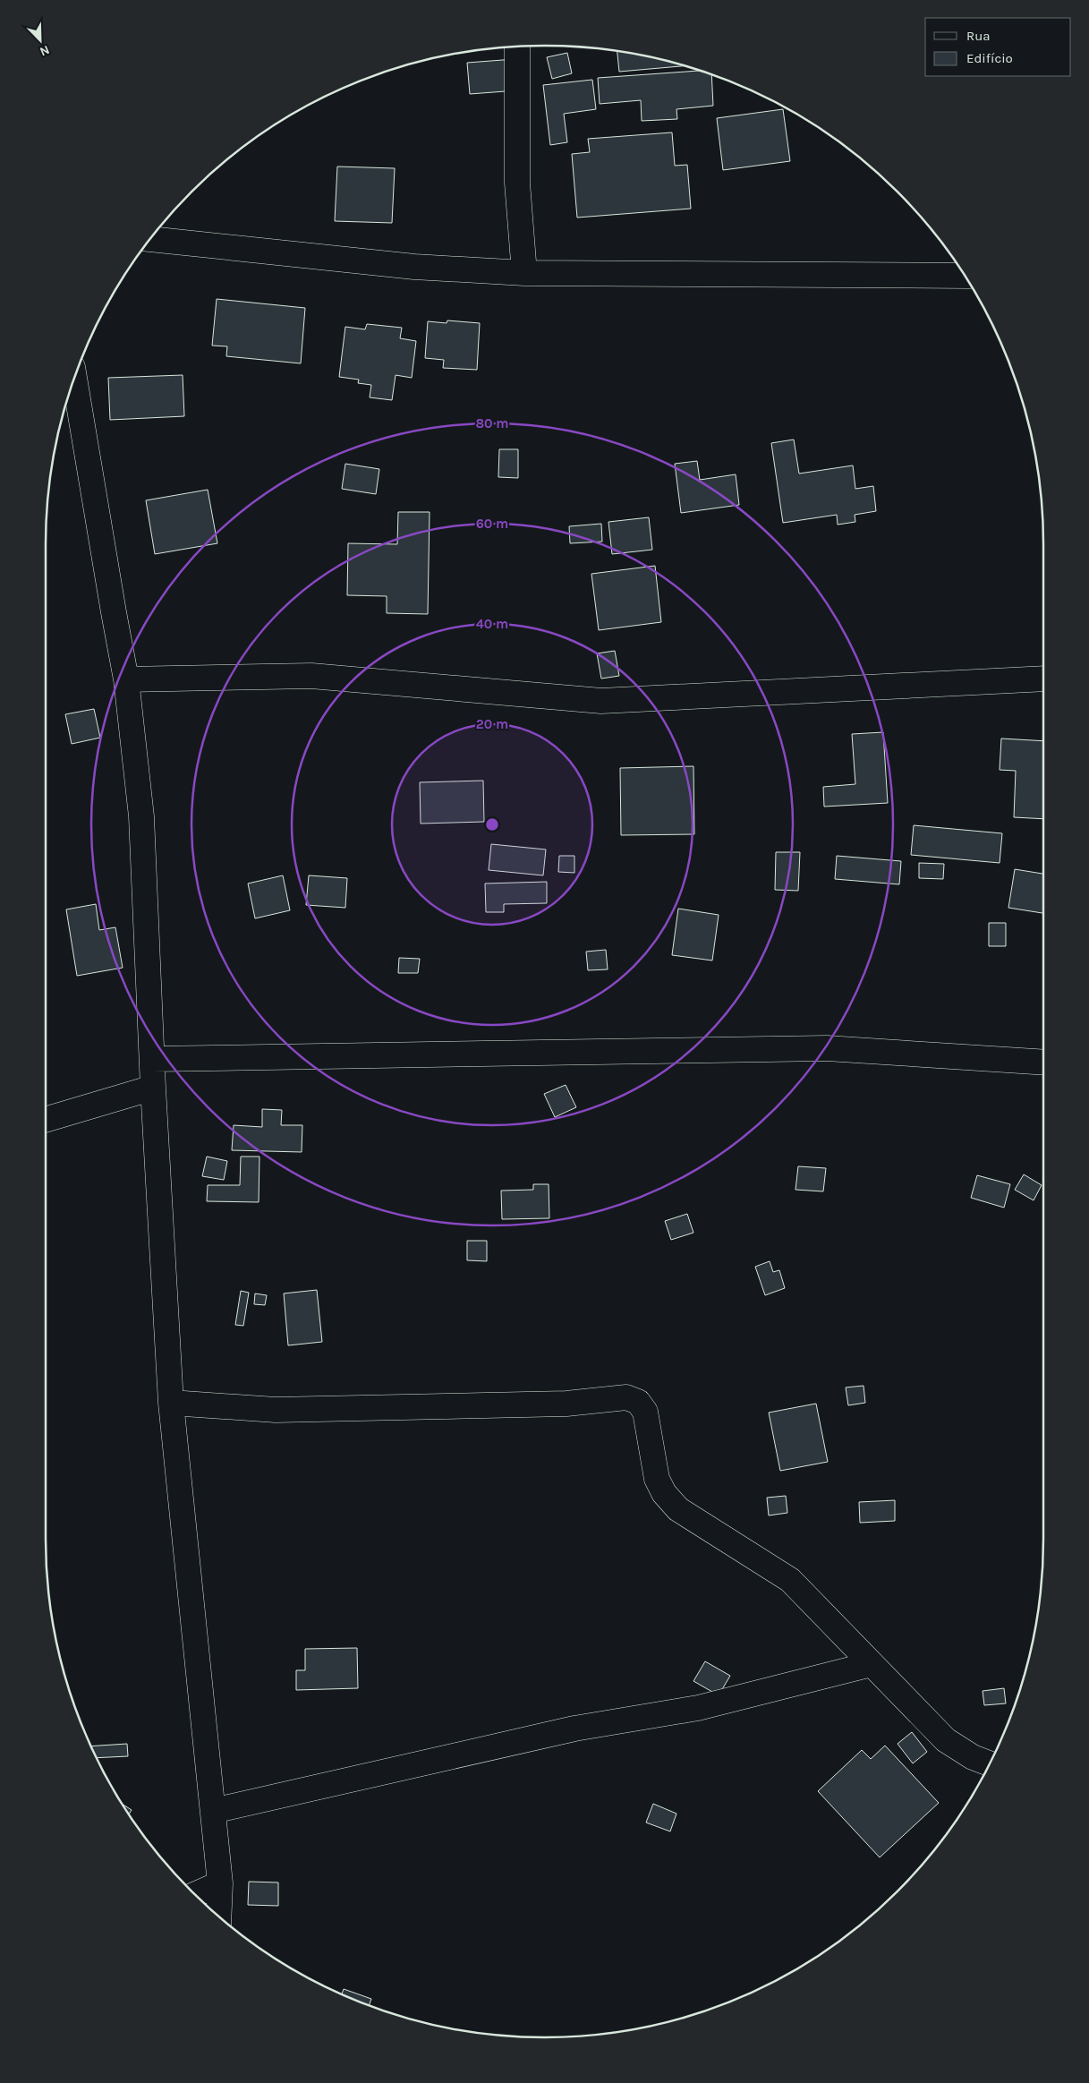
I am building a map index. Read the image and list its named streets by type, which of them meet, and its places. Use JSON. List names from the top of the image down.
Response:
{
  "legend": ["Rua", "Edifício"],
  "north": "bottom right",
  "rings": [
    "80 m",
    "60 m",
    "40 m",
    "20 m"
  ]
}
